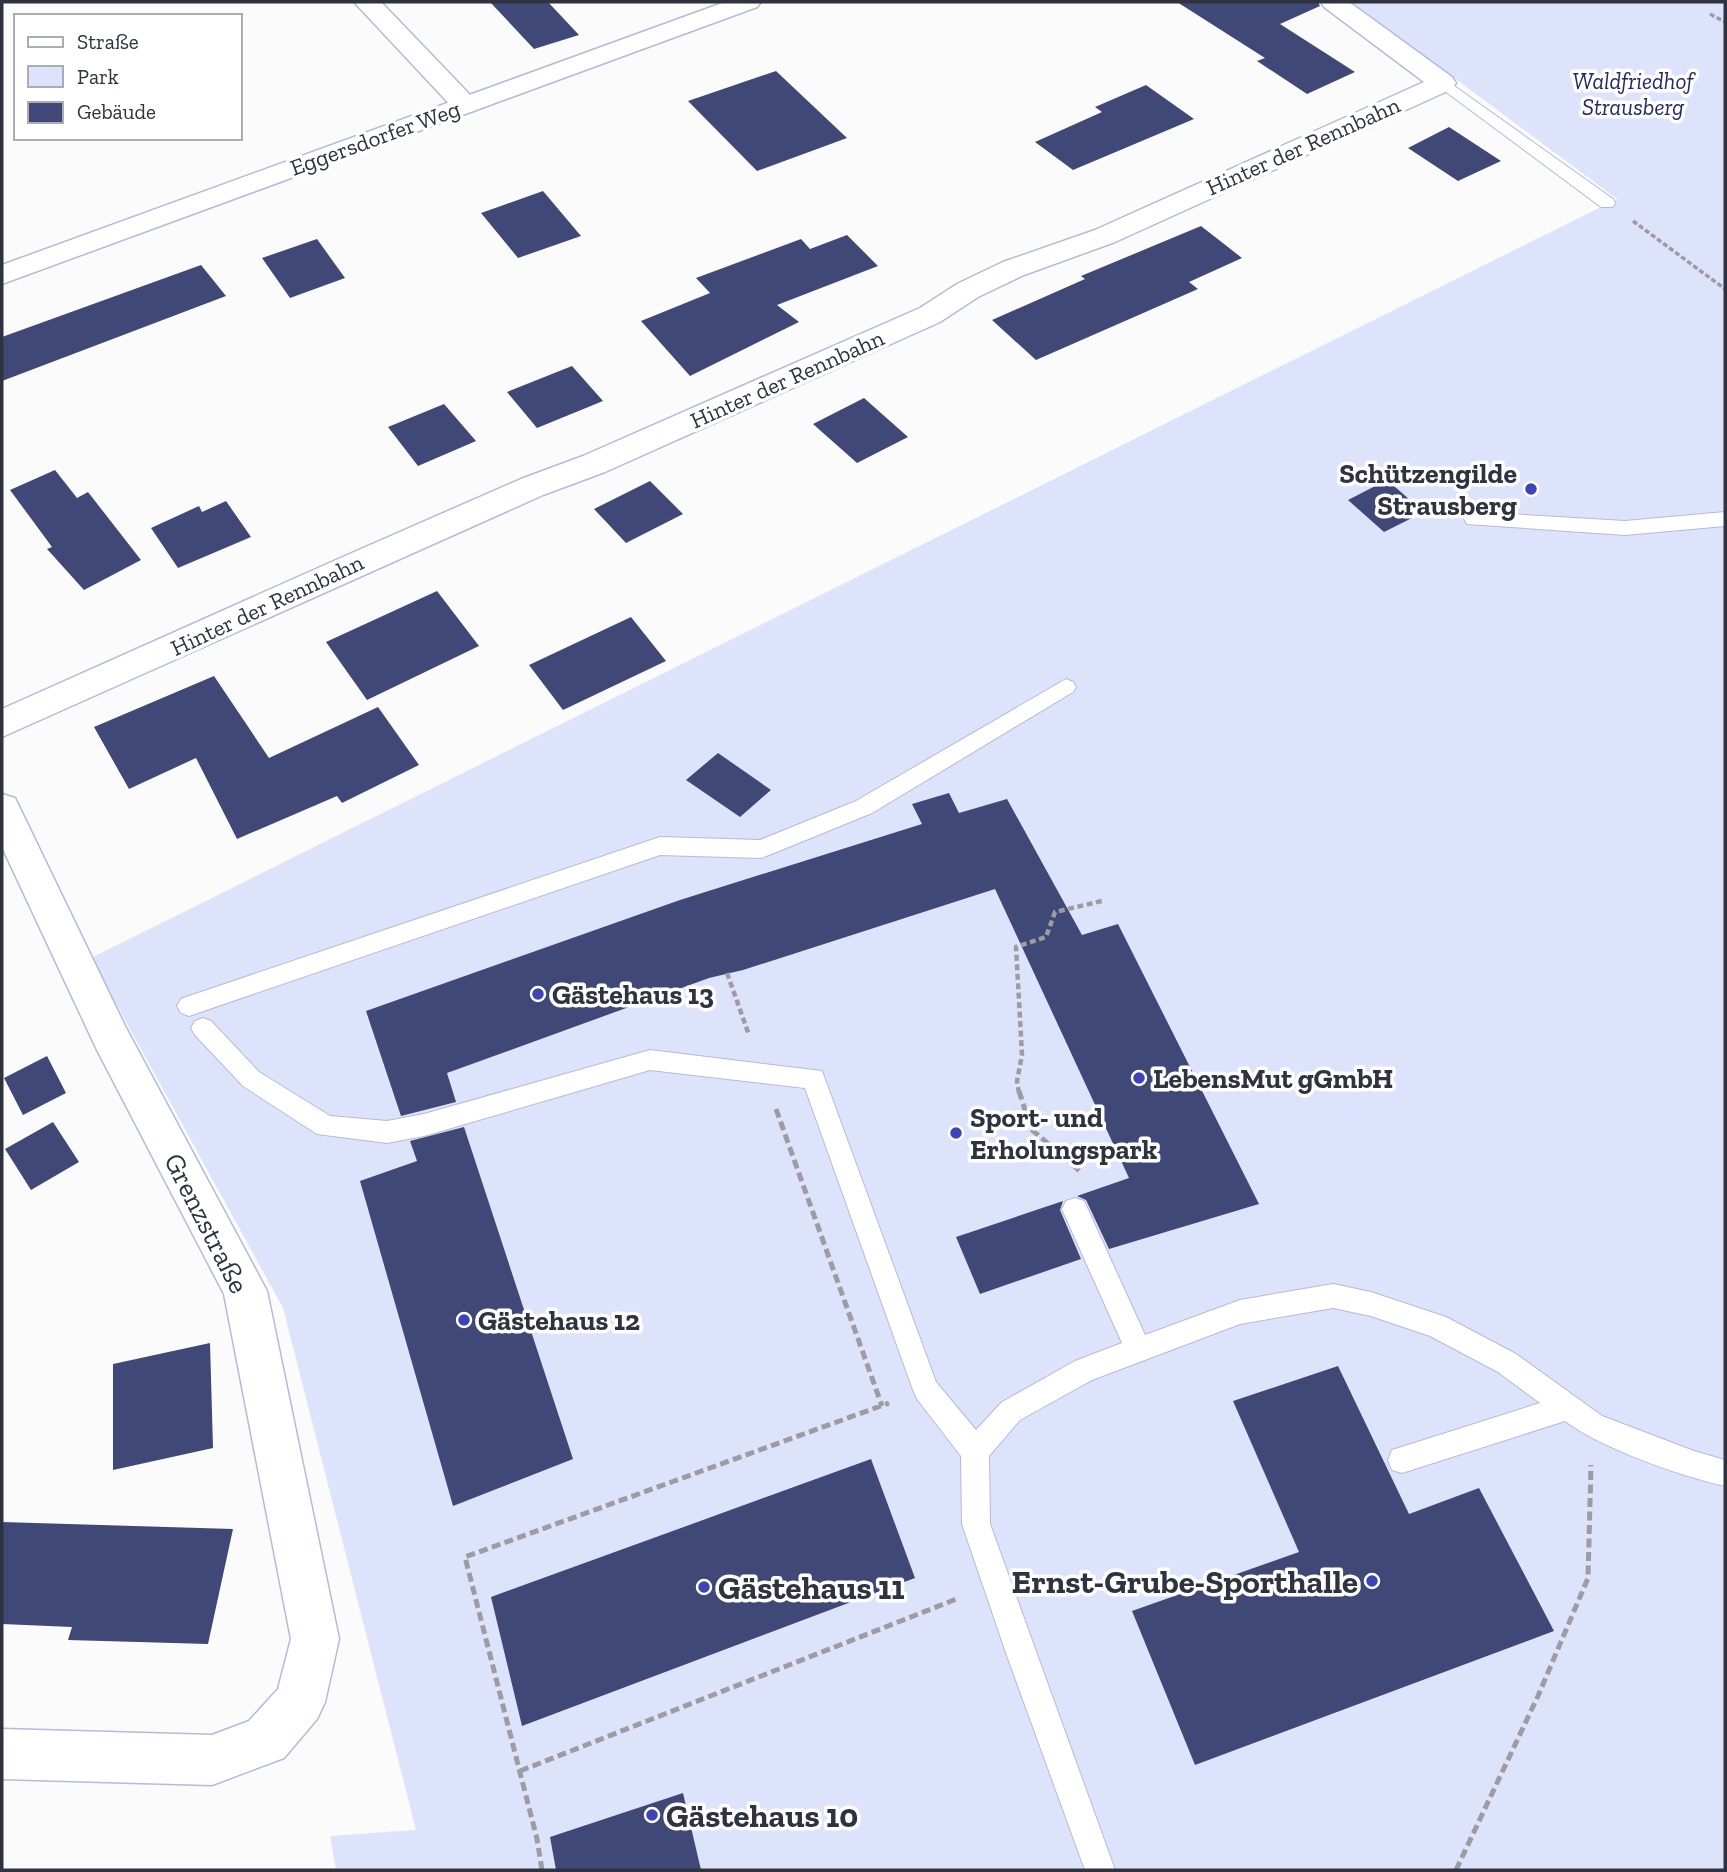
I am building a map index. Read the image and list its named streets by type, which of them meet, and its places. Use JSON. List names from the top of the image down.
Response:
{
  "streets": {
    "street": ["Eggersdorfer Weg", "Hinter der Rennbahn", "Grenzstraße"]
  },
  "parks": ["Waldfriedhof Strausberg"],
  "places": [
    "Schützengilde Strausberg",
    "Gästehaus 13",
    "LebensMut gGmbH",
    "Sport- und Erholungspark",
    "Gästehaus 12",
    "Ernst-Grube-Sporthalle",
    "Gästehaus 11",
    "Gästehaus 10"
  ],
  "legend": ["Straße", "Park", "Gebäude"]
}
